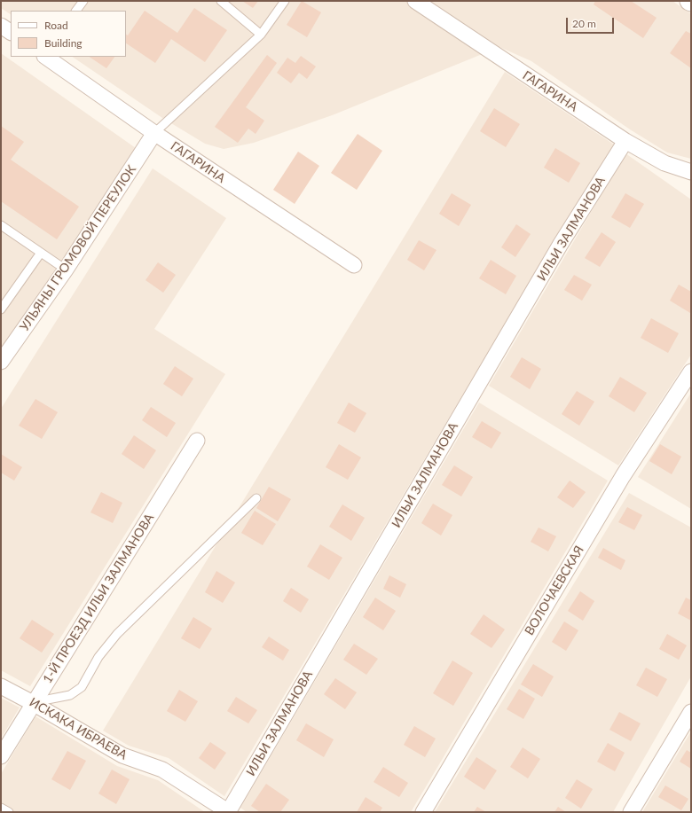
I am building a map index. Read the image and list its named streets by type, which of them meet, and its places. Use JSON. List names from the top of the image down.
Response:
{
  "streets": {
    "street": [
      "ГАГАРИНА",
      "ИЛЬИ ЗАЛМАНОВА",
      "УЛЬЯНЫ ГРОМОВОЙ ПЕРЕУЛОК",
      "ВОЛОЧАЕВСКАЯ",
      "1-Й ПРОЕЗД ИЛЬИ ЗАЛМАНОВА",
      "ИСКАКА ИБРАЕВА"
    ]
  },
  "crossings": [
    ["ГАГАРИНА", "ИЛЬИ ЗАЛМАНОВА"],
    ["ГАГАРИНА", "УЛЬЯНЫ ГРОМОВОЙ ПЕРЕУЛОК"],
    ["ИЛЬИ ЗАЛМАНОВА", "ИСКАКА ИБРАЕВА"],
    ["1-Й ПРОЕЗД ИЛЬИ ЗАЛМАНОВА", "ИСКАКА ИБРАЕВА"]
  ],
  "legend": ["Road", "Building"],
  "scale_bar": "20 m"
}
